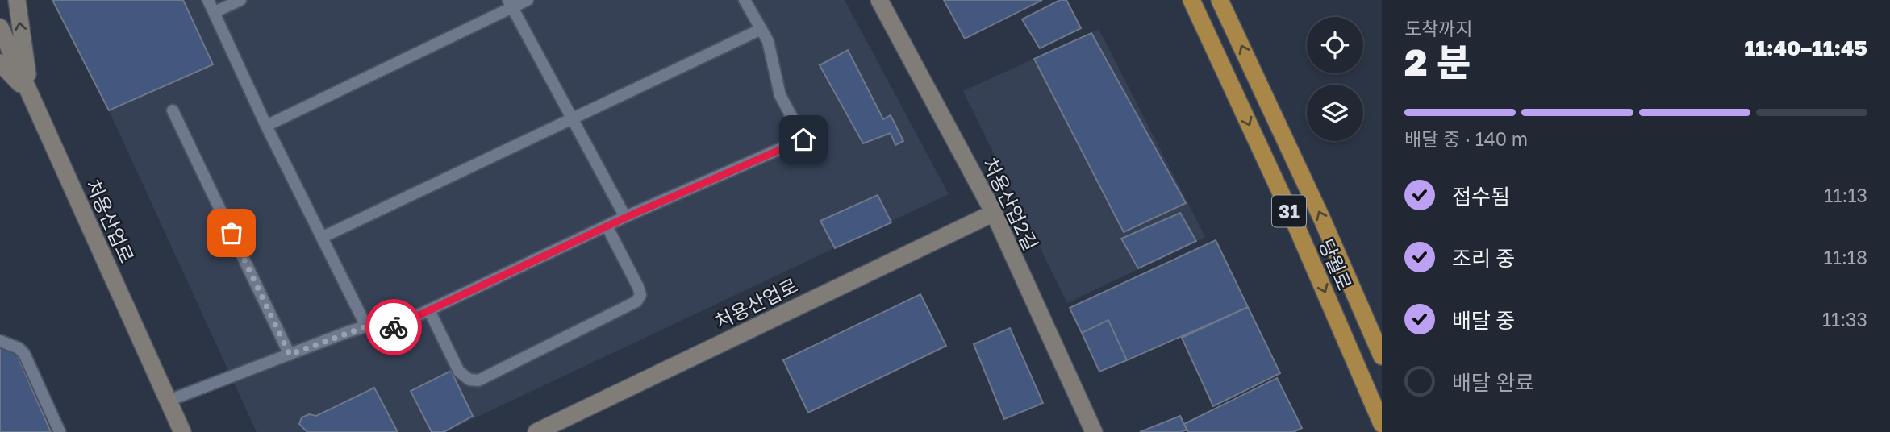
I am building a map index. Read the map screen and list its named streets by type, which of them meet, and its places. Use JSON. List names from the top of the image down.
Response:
{
  "streets": {
    "highway": ["31", "당월로"],
    "street": ["처용산업2길", "처용산업로"]
  },
  "crossings": [
    ["처용산업2길", "처용산업로"]
  ],
  "page": {
    "heading": ["2 분", "도착까지", "11:40–11:45"],
    "bar": "배달 중 · 140 m",
    "list": [
      ["접수됨", "11:13"],
      ["조리 중", "11:18"],
      ["배달 중", "11:33"],
      "배달 완료"
    ]
  }
}
